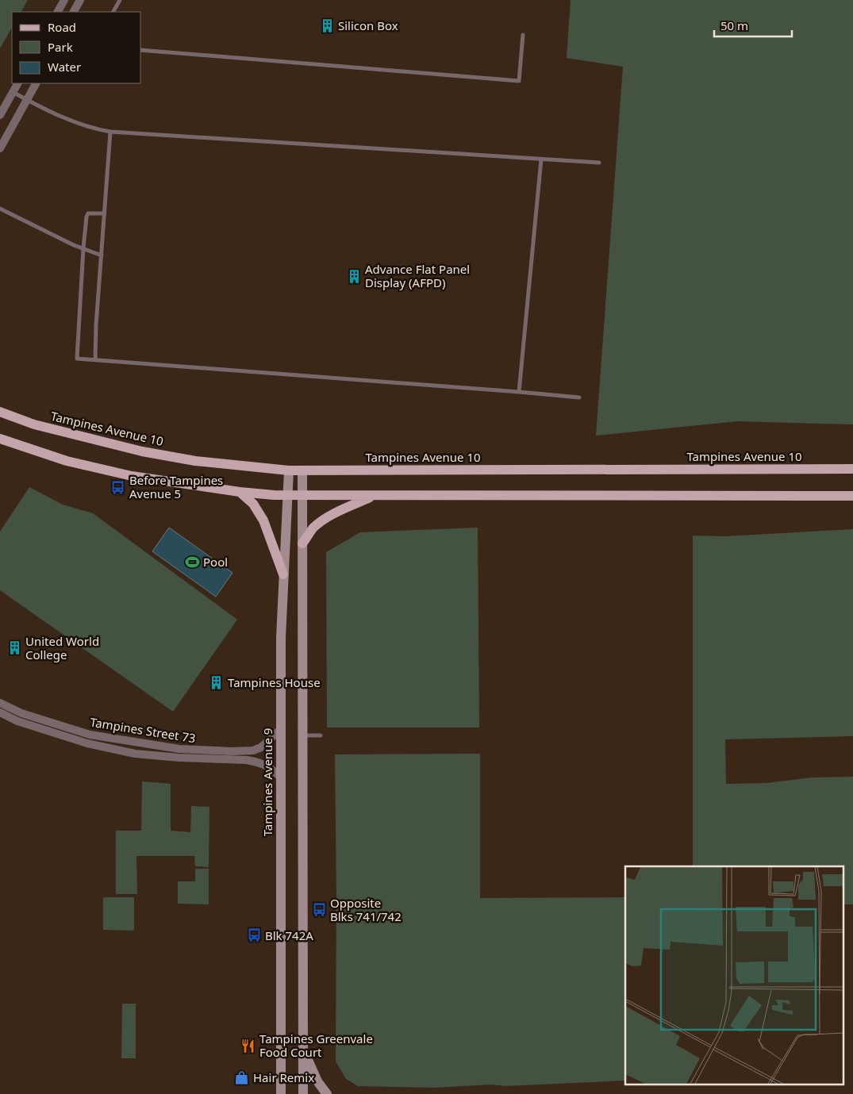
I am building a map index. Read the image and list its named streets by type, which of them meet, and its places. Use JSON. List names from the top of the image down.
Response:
{
  "streets": {
    "main road": ["Tampines Avenue 10", "Tampines Avenue 9"],
    "street": ["Tampines Street 73"]
  },
  "crossings": [
    ["Tampines Avenue 10", "Tampines Avenue 9"],
    ["Tampines Street 73", "Tampines Avenue 9"]
  ],
  "places": {
    "building": [
      "Silicon Box",
      "Advance Flat Panel Display (AFPD)",
      "United World College",
      "Tampines House"
    ],
    "bus stop": ["Before Tampines Avenue 5", "Opposite Blks 741/742", "Blk 742A"],
    "sports": ["Pool"],
    "restaurant": ["Tampines Greenvale Food Court"],
    "shop": ["Hair Remix"]
  },
  "legend": ["Road", "Park", "Water"],
  "scale_bar": "50 m"
}
